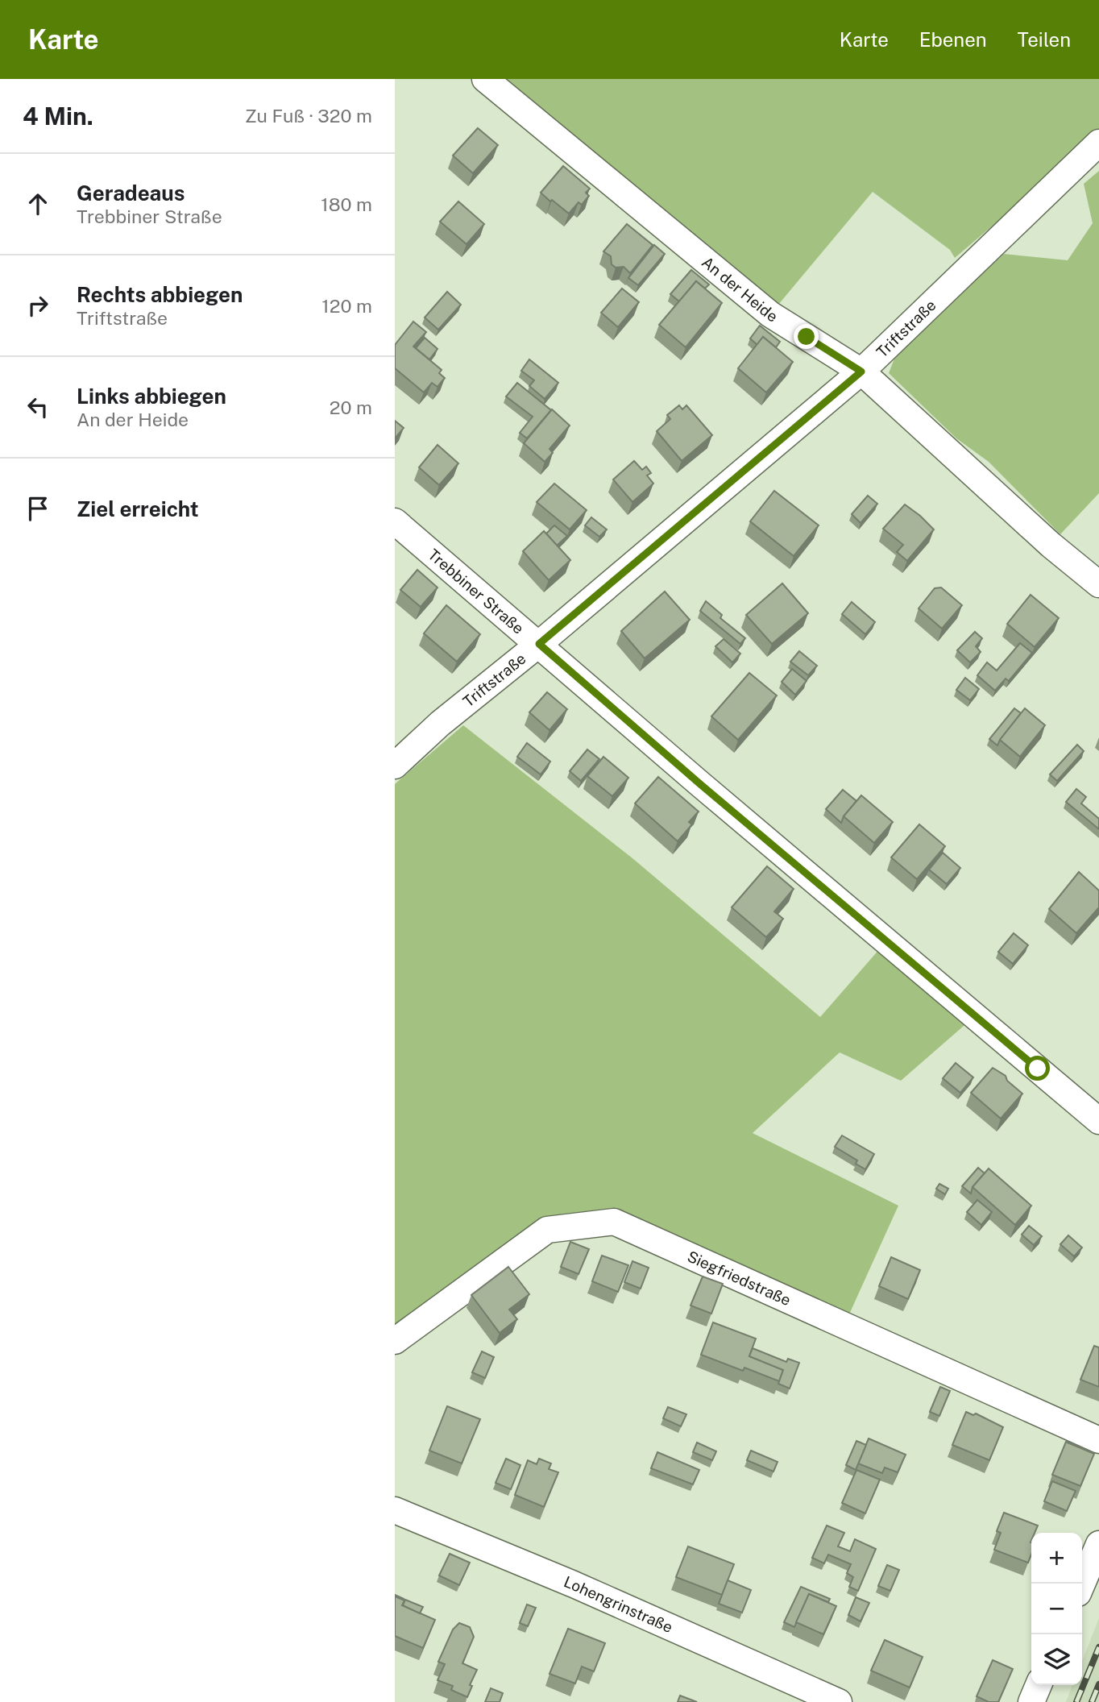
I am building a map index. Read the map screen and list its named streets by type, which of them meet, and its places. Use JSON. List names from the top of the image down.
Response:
{
  "streets": {
    "street": [
      "An der Heide",
      "Triftstraße",
      "Trebbiner Straße",
      "Siegfriedstraße",
      "Lohengrinstraße"
    ]
  },
  "crossings": [
    ["An der Heide", "Triftstraße"],
    ["Triftstraße", "Trebbiner Straße"]
  ],
  "page": {
    "header": "Karte",
    "nav": ["Karte", "Ebenen", "Teilen"],
    "heading": ["4 Min.", "Zu Fuß · 320 m"],
    "list": [
      ["Geradeaus", "Trebbiner Straße", "180 m"],
      ["Rechts abbiegen", "Triftstraße", "120 m"],
      ["Links abbiegen", "An der Heide", "20 m"],
      "Ziel erreicht"
    ],
    "map_buttons": ["+", "−"]
  }
}
